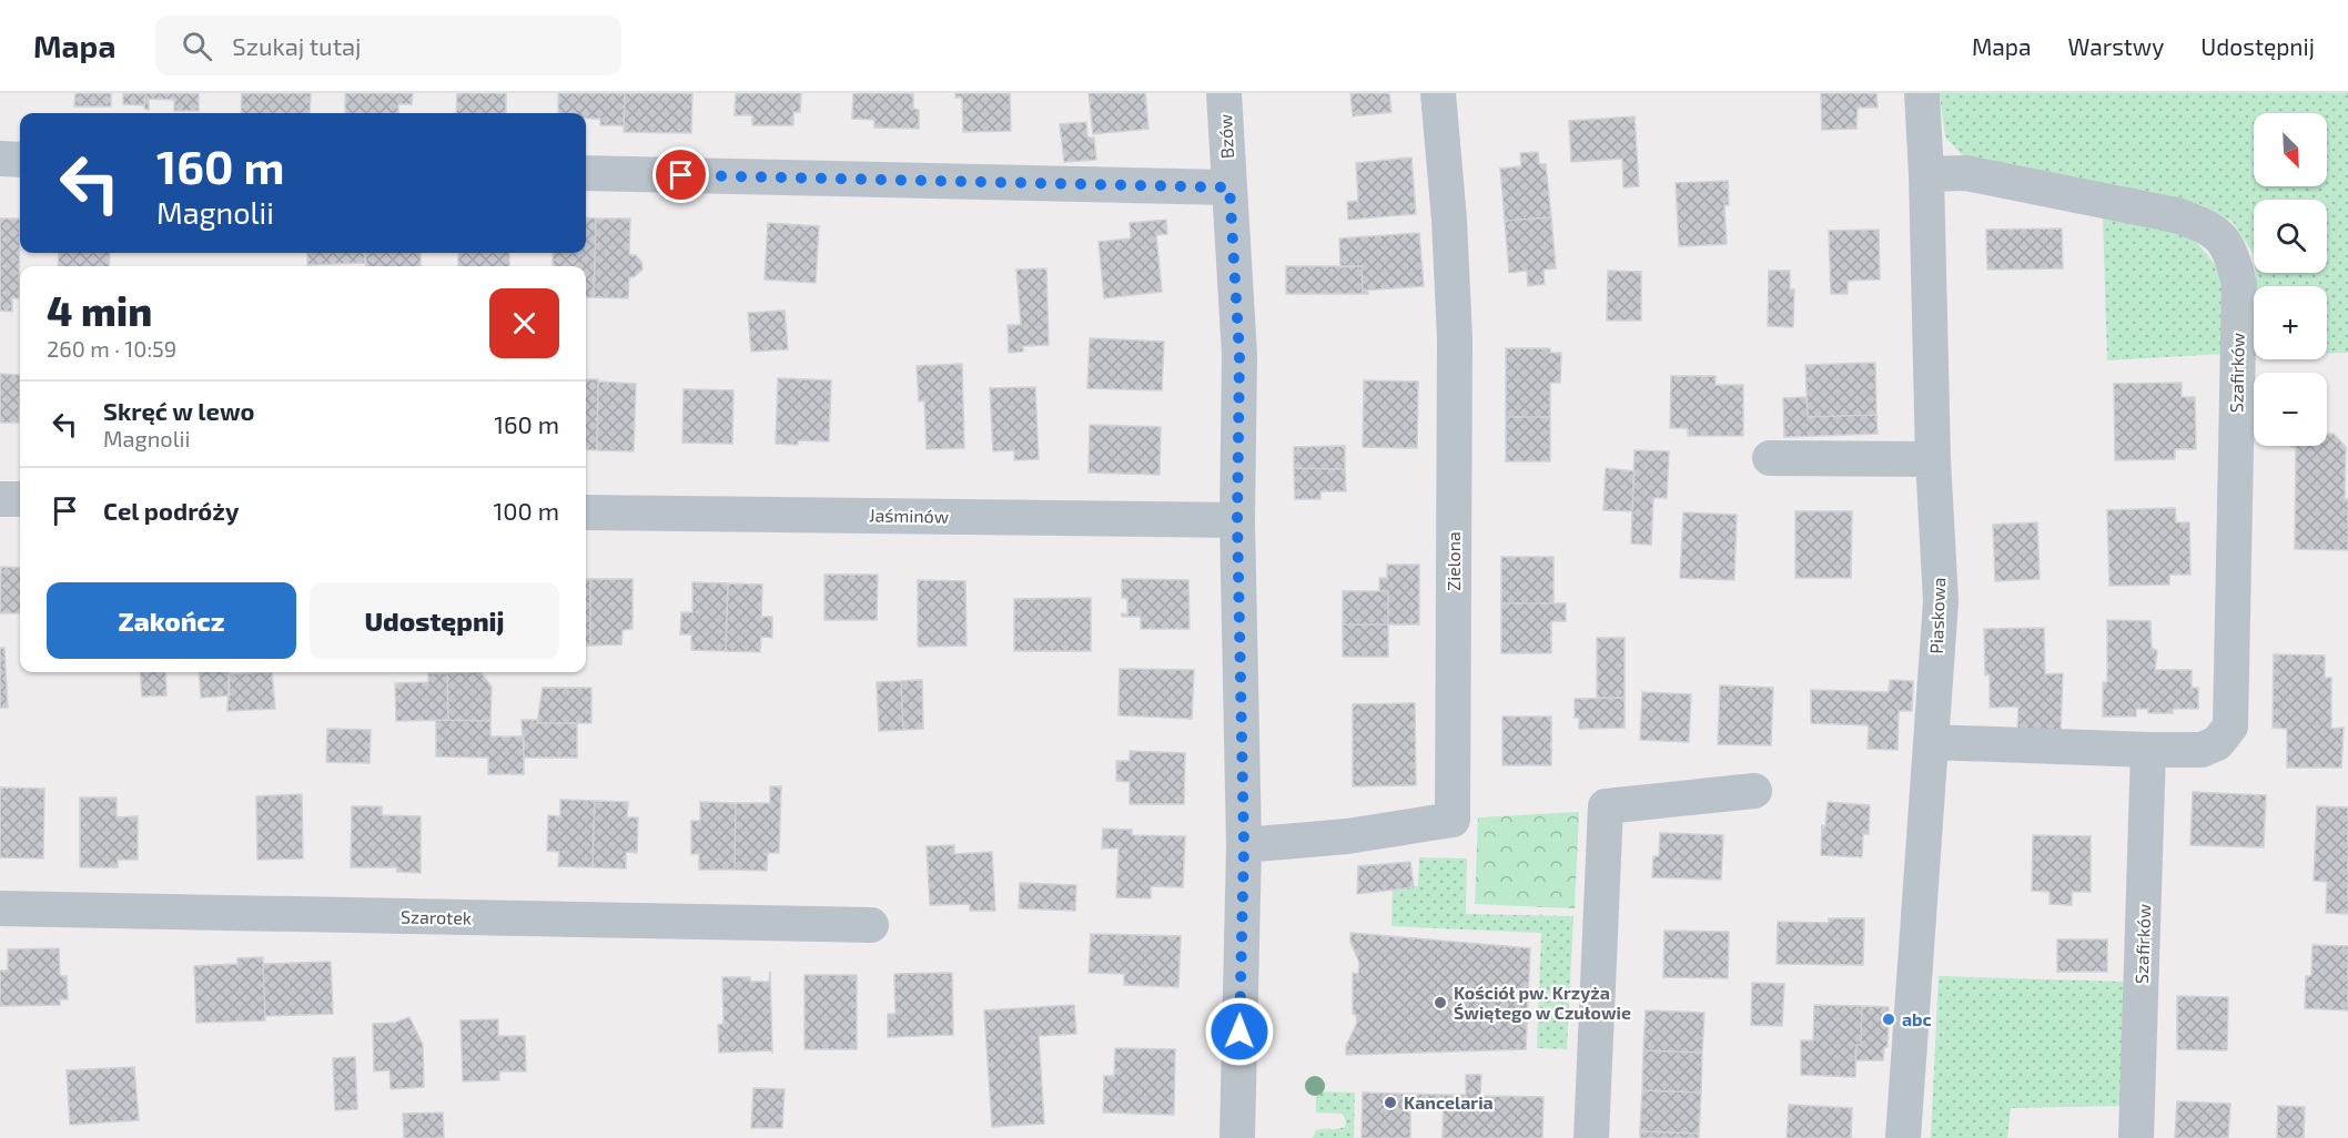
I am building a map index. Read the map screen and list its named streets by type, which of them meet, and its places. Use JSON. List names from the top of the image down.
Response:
{
  "streets": {
    "street": [
      "Bzów",
      "Szafirków",
      "Jaśminów",
      "Zielona",
      "Piaskowa",
      "Szarotek"
    ]
  },
  "crossings": [
    ["Bzów", "Jaśminów"],
    ["Bzów", "Zielona"],
    ["Szafirków", "Piaskowa"]
  ],
  "places": ["Kościół pw. Krzyża Świętego w Czułowie", "abc", "Kancelaria"],
  "north": "bottom right",
  "page": {
    "header": "Mapa",
    "search": "Szukaj tutaj",
    "nav": ["Mapa", "Warstwy", "Udostępnij"],
    "map_buttons": ["+", "−"],
    "turn": ["160 m", "Magnolii"],
    "heading": ["4 min", "260 m · 10:59"],
    "list": [
      {
        "name": "Skręć w lewo",
        "note": "Magnolii",
        "value": "160 m"
      },
      {
        "name": "Cel podróży",
        "value": "100 m"
      }
    ],
    "buttons": ["Zakończ", "Udostępnij"]
  }
}
